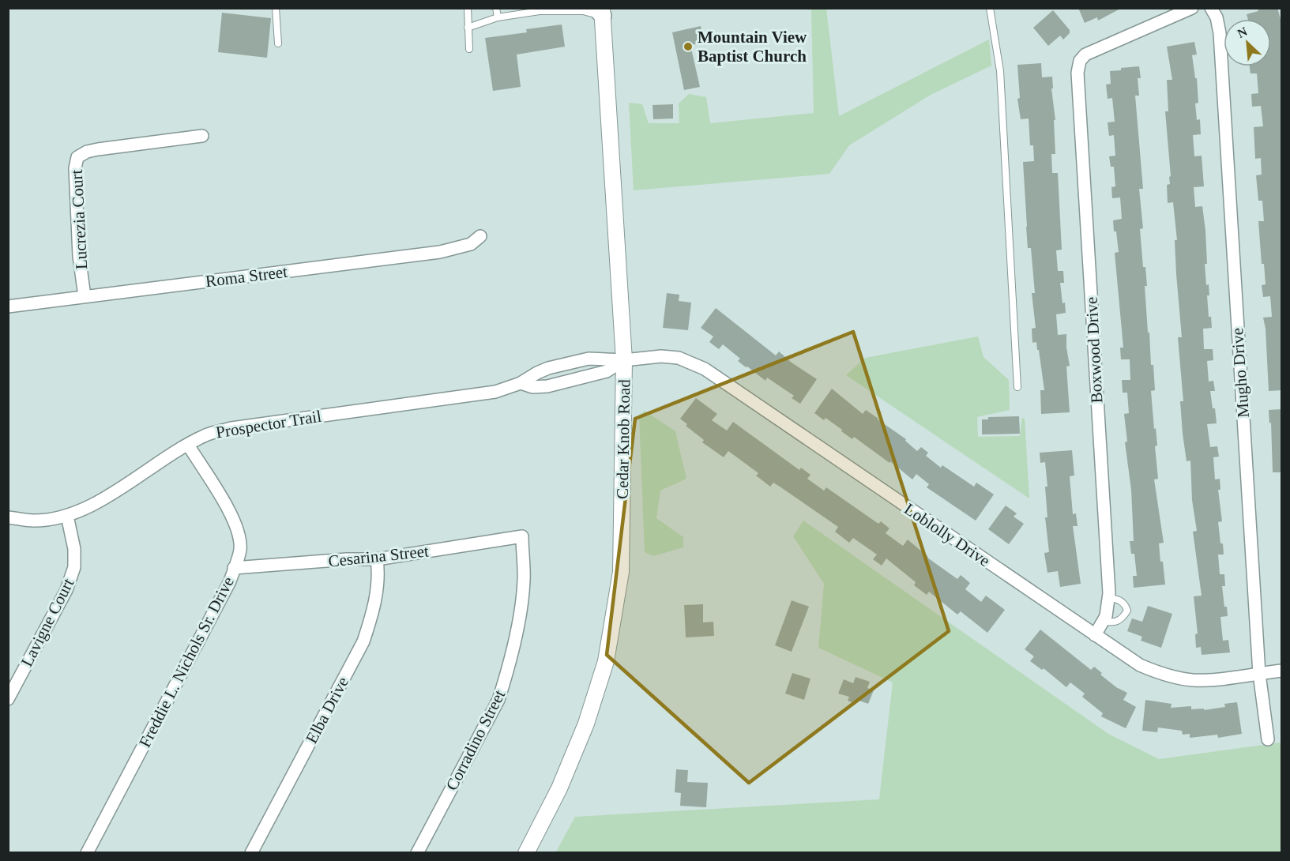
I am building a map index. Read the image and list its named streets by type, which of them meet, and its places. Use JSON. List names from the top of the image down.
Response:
{
  "streets": {
    "street": [
      "Lucrezia Court",
      "Roma Street",
      "Boxwood Drive",
      "Mugho Drive",
      "Prospector Trail",
      "Cedar Knob Road",
      "Loblolly Drive",
      "Cesarina Street",
      "Lavigne Court",
      "Freddie L. Nichols Sr. Drive",
      "Elba Drive",
      "Corradino Street"
    ]
  },
  "crossings": [
    ["Lucrezia Court", "Roma Street"],
    ["Boxwood Drive", "Loblolly Drive"],
    ["Mugho Drive", "Loblolly Drive"],
    ["Prospector Trail", "Cedar Knob Road"],
    ["Prospector Trail", "Loblolly Drive"],
    ["Prospector Trail", "Lavigne Court"],
    ["Prospector Trail", "Freddie L. Nichols Sr. Drive"],
    ["Cedar Knob Road", "Loblolly Drive"],
    ["Cesarina Street", "Freddie L. Nichols Sr. Drive"],
    ["Cesarina Street", "Elba Drive"],
    ["Cesarina Street", "Corradino Street"]
  ],
  "places": ["Mountain View Baptist Church"],
  "north": "top left"
}
